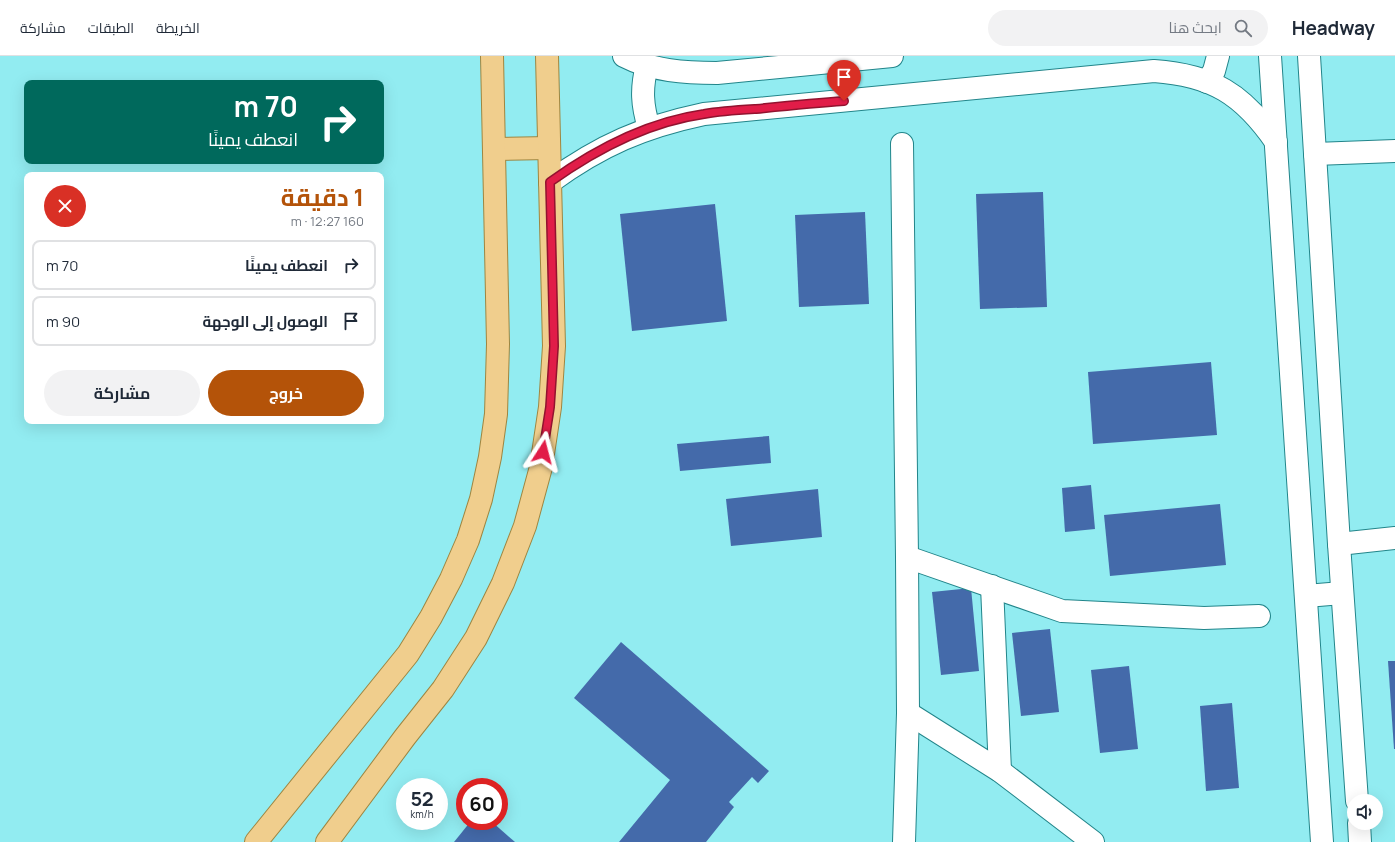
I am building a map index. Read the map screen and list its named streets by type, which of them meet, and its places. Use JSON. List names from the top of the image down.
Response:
{
  "page": {
    "header": "Headway",
    "search": "ابحث هنا",
    "nav": ["الخريطة", "الطبقات", "مشاركة"],
    "turn": ["70 m", "انعطف يمينًا"],
    "heading": ["1 دقيقة", "160 m · 12:27"],
    "list": [
      {
        "name": "انعطف يمينًا",
        "value": "70 m"
      },
      {
        "name": "الوصول إلى الوجهة",
        "value": "90 m"
      }
    ],
    "buttons": ["خروج", "مشاركة"],
    "speed": "52 km/h",
    "limit": "60"
  }
}
